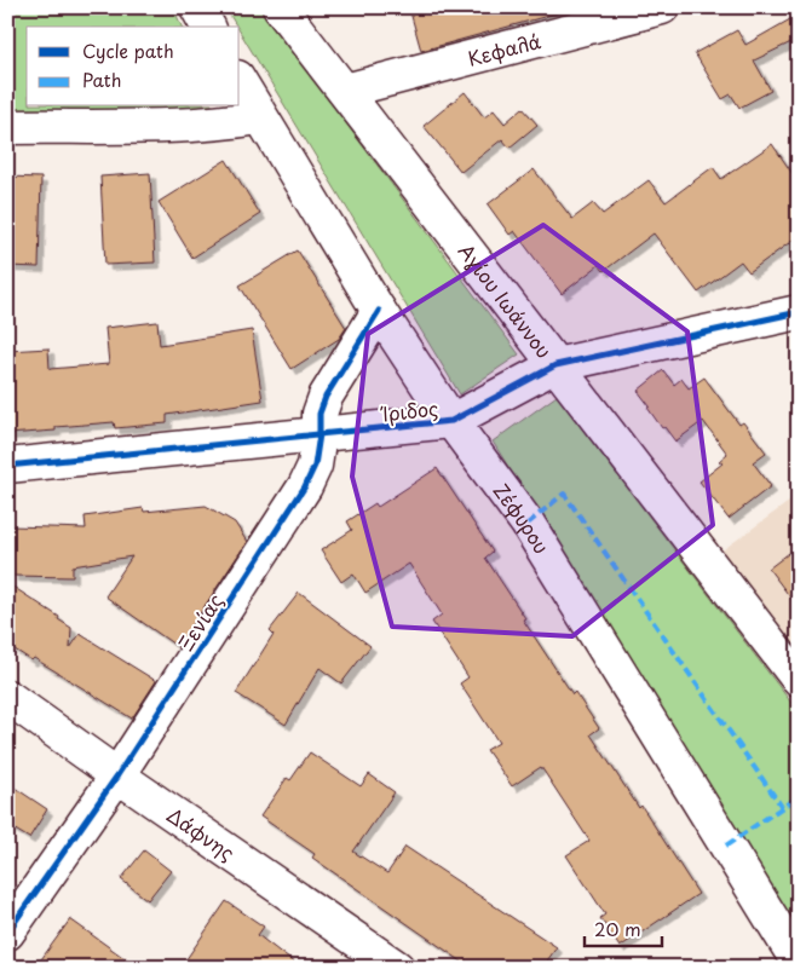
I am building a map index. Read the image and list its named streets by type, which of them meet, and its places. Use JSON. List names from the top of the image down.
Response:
{
  "streets": {
    "street": [
      "Κεφαλά",
      "Αγίου Ιωάννου",
      "Ίριδος",
      "Ζέφυρου",
      "Ξενίας",
      "Δάφνης"
    ]
  },
  "crossings": [
    ["Κεφαλά", "Αγίου Ιωάννου"],
    ["Αγίου Ιωάννου", "Ίριδος"],
    ["Ίριδος", "Ζέφυρου"],
    ["Ίριδος", "Ξενίας"],
    ["Ζέφυρου", "Ξενίας"],
    ["Ξενίας", "Δάφνης"]
  ],
  "legend": ["Cycle path", "Path"],
  "scale_bar": "20 m"
}
